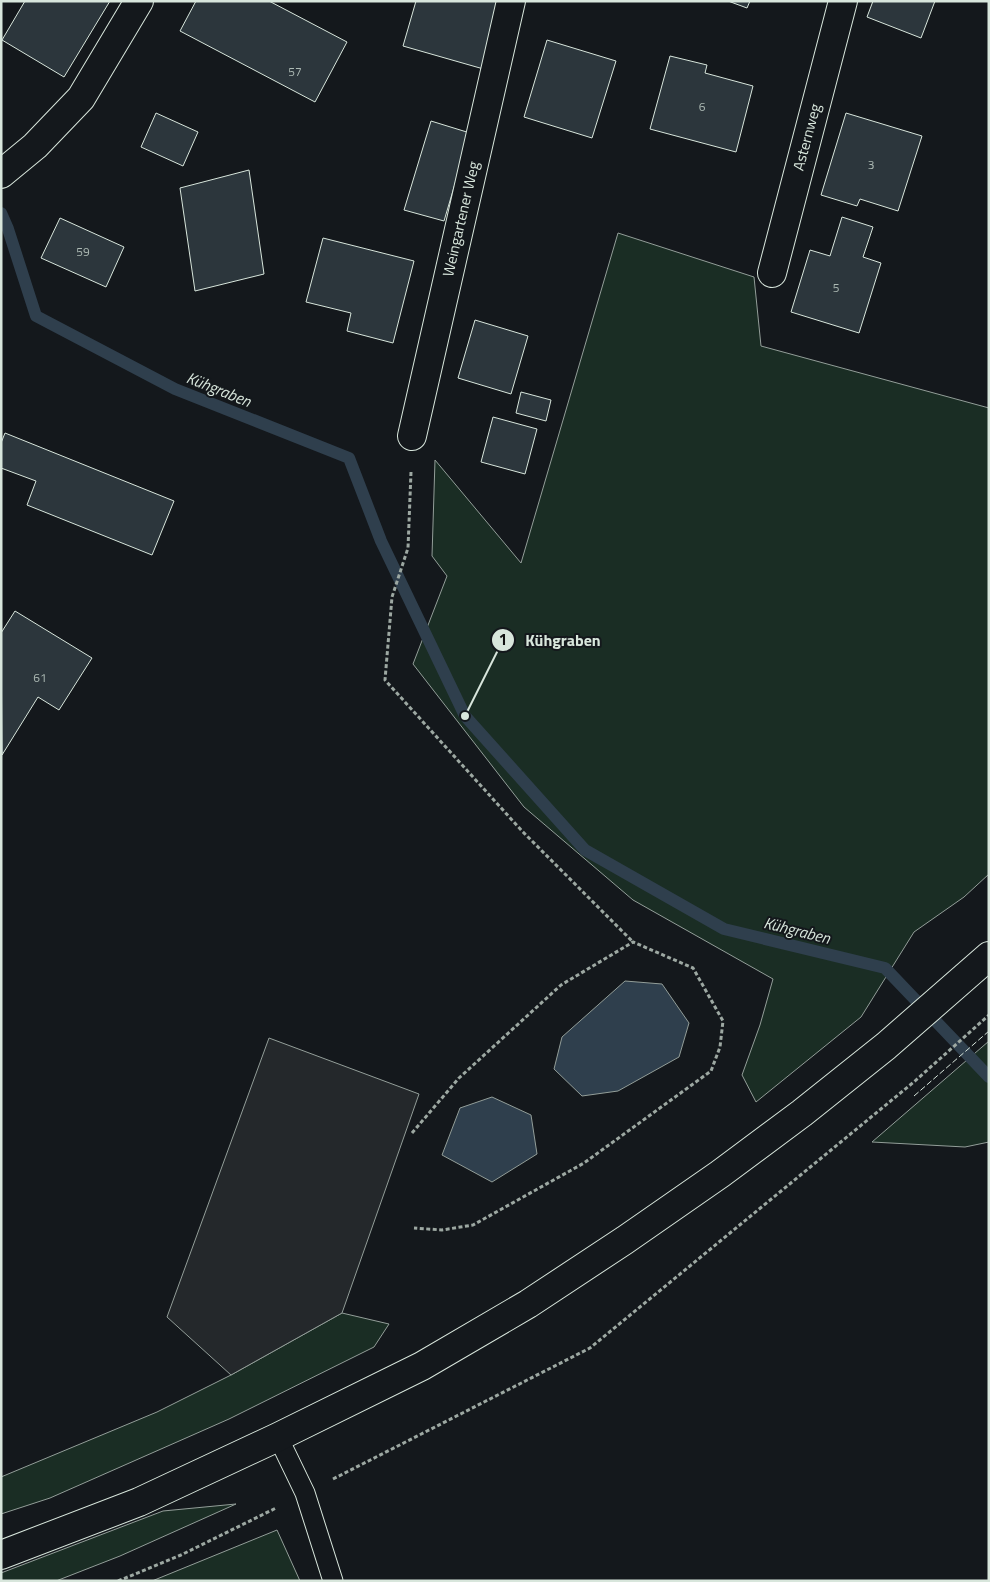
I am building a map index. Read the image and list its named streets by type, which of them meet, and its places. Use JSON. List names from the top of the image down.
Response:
{
  "streets": {
    "street": ["Asternweg", "Weingartener Weg"]
  },
  "water": ["Kühgraben"],
  "places": ["Kühgraben"],
  "house_numbers": [
    "57",
    "6",
    "3",
    "59",
    "5",
    "61"
  ]
}
